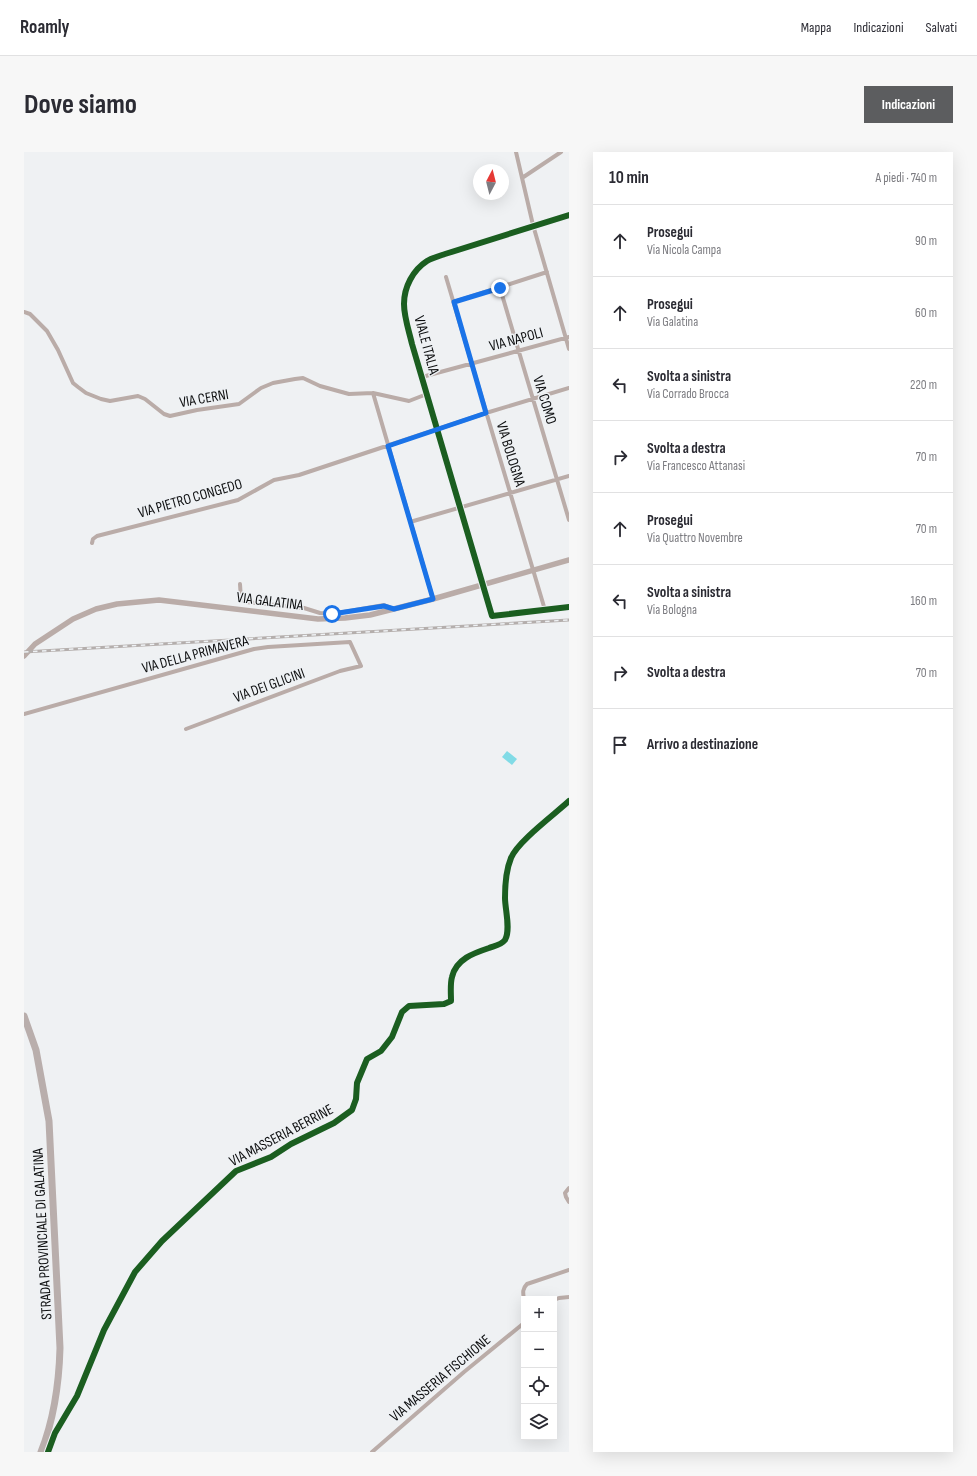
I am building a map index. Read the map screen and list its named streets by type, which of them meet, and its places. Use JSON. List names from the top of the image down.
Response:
{
  "streets": {
    "main road": ["STRADA PROVINCIALE DI GALATINA"],
    "street": [
      "VIA NAPOLI",
      "VIALE ITALIA",
      "VIA CERNI",
      "VIA COMO",
      "VIA BOLOGNA",
      "VIA PIETRO CONGEDO",
      "VIA GALATINA",
      "VIA DELLA PRIMAVERA",
      "VIA DEI GLICINI",
      "VIA MASSERIA BERRINE",
      "VIA MASSERIA FISCHIONE"
    ]
  },
  "crossings": [
    ["VIA NAPOLI", "VIALE ITALIA"],
    ["VIA NAPOLI", "VIA COMO"],
    ["VIA NAPOLI", "VIA BOLOGNA"],
    ["VIALE ITALIA", "VIA CERNI"],
    ["VIALE ITALIA", "VIA PIETRO CONGEDO"],
    ["VIALE ITALIA", "VIA GALATINA"],
    ["VIA COMO", "VIA PIETRO CONGEDO"],
    ["VIA BOLOGNA", "VIA PIETRO CONGEDO"],
    ["VIA BOLOGNA", "VIA GALATINA"],
    ["VIA DELLA PRIMAVERA", "VIA DEI GLICINI"]
  ],
  "north": "top",
  "page": {
    "header": "Roamly",
    "nav": ["Mappa", "Indicazioni", "Salvati"],
    "buttons": "Indicazioni",
    "title": "Dove siamo",
    "heading": ["10 min", "A piedi · 740 m"],
    "list": [
      ["Prosegui", "Via Nicola Campa", "90 m"],
      ["Prosegui", "Via Galatina", "60 m"],
      ["Svolta a sinistra", "Via Corrado Brocca", "220 m"],
      ["Svolta a destra", "Via Francesco Attanasi", "70 m"],
      ["Prosegui", "Via Quattro Novembre", "70 m"],
      ["Svolta a sinistra", "Via Bologna", "160 m"],
      ["Svolta a destra", "70 m"],
      "Arrivo a destinazione"
    ],
    "map_buttons": ["+", "−"]
  }
}
